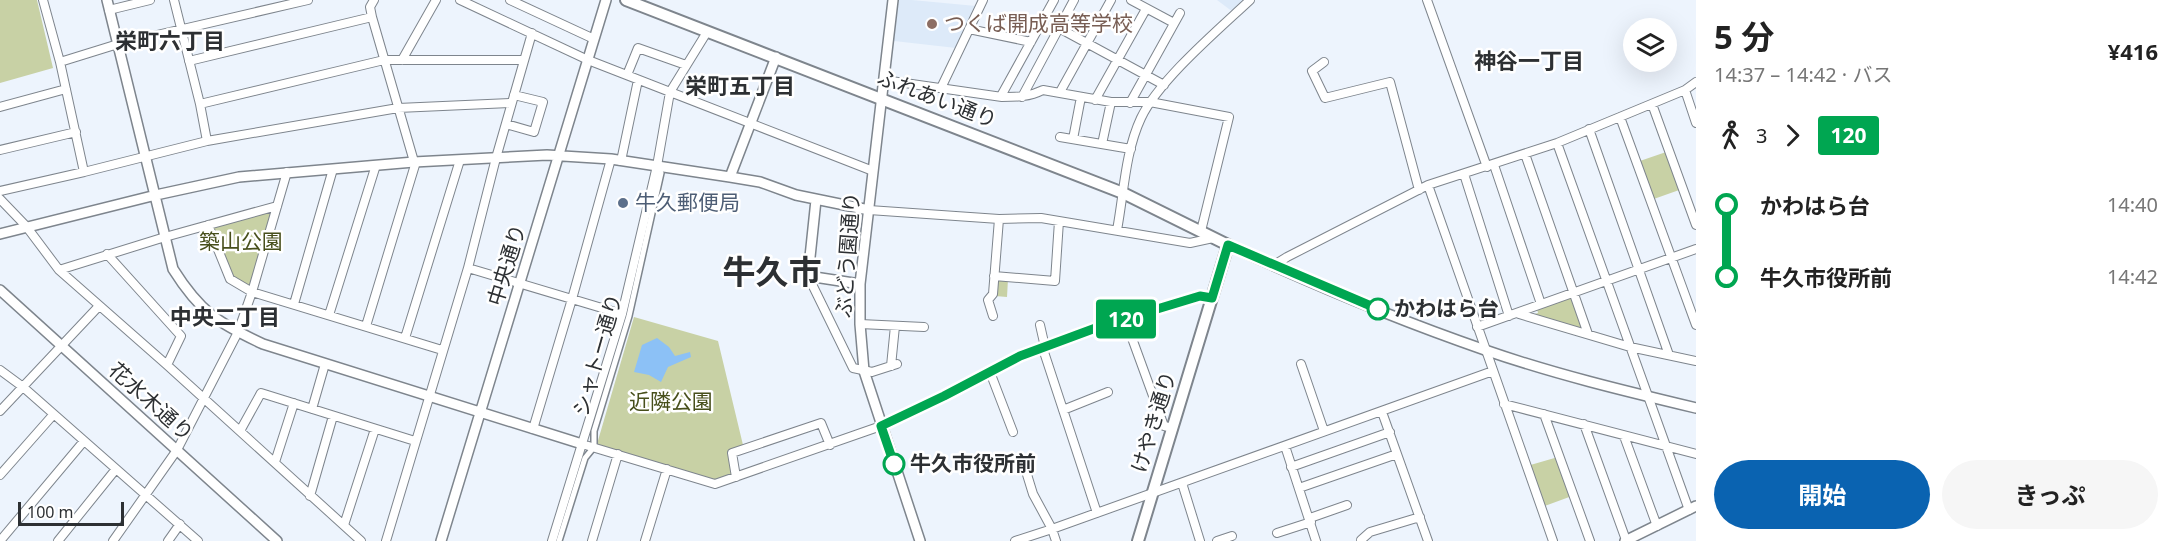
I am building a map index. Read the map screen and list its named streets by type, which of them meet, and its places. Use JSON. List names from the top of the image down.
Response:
{
  "streets": {
    "main road": ["ふれあい通り", "けやき通り"],
    "street": [
      "ぶどう園通り",
      "中央通り",
      "シャトー通り",
      "花水木通り"
    ]
  },
  "crossings": [
    ["ふれあい通り", "ぶどう園通り"],
    ["ふれあい通り", "けやき通り"]
  ],
  "districts": [
    "栄町六丁目",
    "神谷一丁目",
    "栄町五丁目",
    "牛久市",
    "中央二丁目"
  ],
  "parks": ["築山公園", "近隣公園"],
  "places": [
    "つくば開成高等学校",
    "牛久郵便局",
    "かわはら台",
    "牛久市役所前"
  ],
  "lines": ["bus line 120"],
  "scale_bar": "100 m",
  "page": {
    "on_map": "120",
    "heading": ["5 分", "14:37 – 14:42 · バス", "¥416"],
    "legs": ["3", "120"],
    "list": [
      {
        "name": "かわはら台",
        "value": "14:40"
      },
      {
        "name": "牛久市役所前",
        "value": "14:42"
      }
    ],
    "buttons": ["開始", "きっぷ"],
    "scale": "100 m"
  }
}
